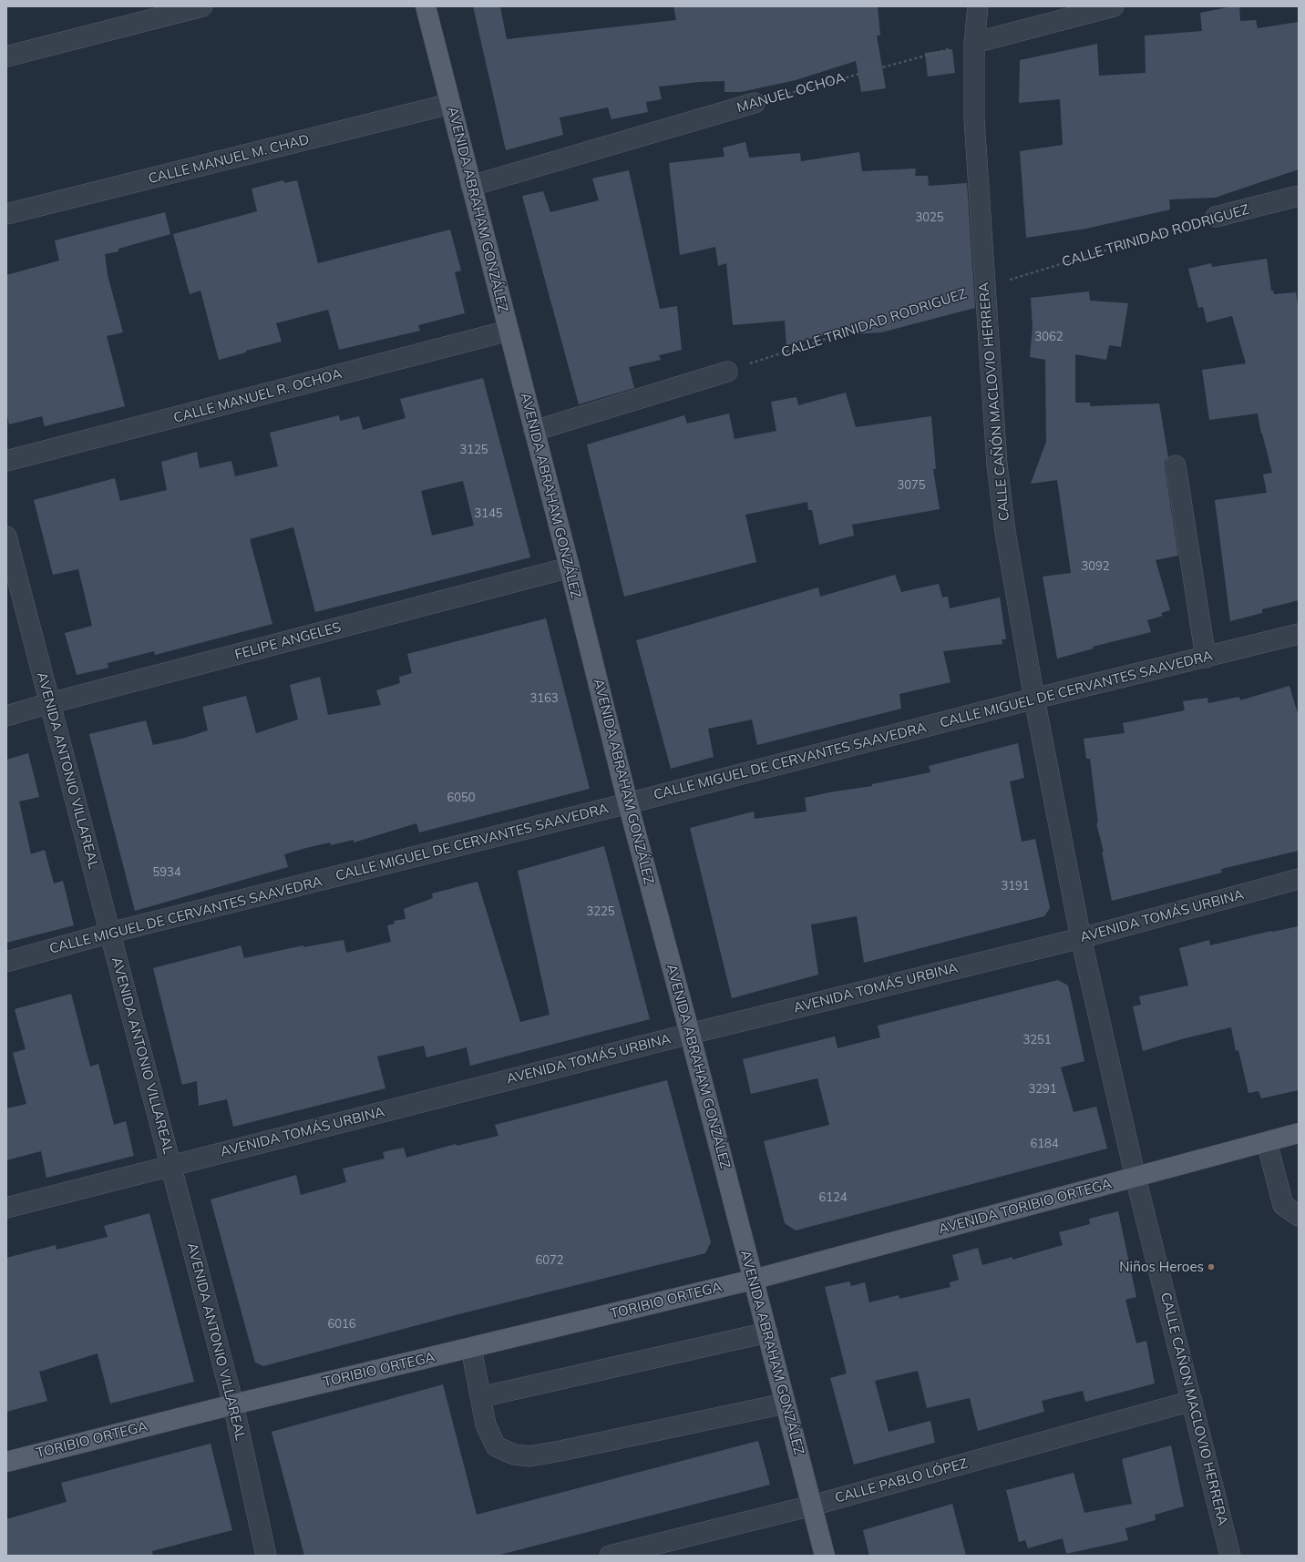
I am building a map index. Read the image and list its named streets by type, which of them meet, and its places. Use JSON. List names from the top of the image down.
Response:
{
  "streets": {
    "main road": ["AVENIDA ABRAHAM GONZÁLEZ", "AVENIDA TORIBIO ORTEGA", "TORIBIO ORTEGA"],
    "street": [
      "MANUEL OCHOA",
      "CALLE MANUEL M. CHAD",
      "CALLE TRINIDAD RODRIGUEZ",
      "CALLE MANUEL R. OCHOA",
      "CALLE CAÑÓN MACLOVIO HERRERA",
      "FELIPE ANGELES",
      "CALLE MIGUEL DE CERVANTES SAAVEDRA",
      "AVENIDA ANTONIO VILLAREAL",
      "AVENIDA TOMÁS URBINA",
      "CALLE CAÑON MACLOVIO HERRERA",
      "CALLE PABLO LÓPEZ"
    ]
  },
  "crossings": [
    ["MANUEL OCHOA", "AVENIDA ABRAHAM GONZÁLEZ"],
    ["MANUEL OCHOA", "CALLE CAÑÓN MACLOVIO HERRERA"],
    ["CALLE MANUEL M. CHAD", "AVENIDA ABRAHAM GONZÁLEZ"],
    ["AVENIDA ABRAHAM GONZÁLEZ", "CALLE MANUEL R. OCHOA"],
    ["AVENIDA ABRAHAM GONZÁLEZ", "FELIPE ANGELES"],
    ["AVENIDA ABRAHAM GONZÁLEZ", "CALLE MIGUEL DE CERVANTES SAAVEDRA"],
    ["AVENIDA ABRAHAM GONZÁLEZ", "AVENIDA TOMÁS URBINA"],
    ["AVENIDA ABRAHAM GONZÁLEZ", "AVENIDA TORIBIO ORTEGA"],
    ["AVENIDA ABRAHAM GONZÁLEZ", "TORIBIO ORTEGA"],
    ["AVENIDA ABRAHAM GONZÁLEZ", "CALLE PABLO LÓPEZ"],
    ["CALLE TRINIDAD RODRIGUEZ", "CALLE CAÑÓN MACLOVIO HERRERA"],
    ["CALLE CAÑÓN MACLOVIO HERRERA", "CALLE MIGUEL DE CERVANTES SAAVEDRA"],
    ["CALLE CAÑÓN MACLOVIO HERRERA", "AVENIDA TOMÁS URBINA"],
    ["CALLE CAÑÓN MACLOVIO HERRERA", "AVENIDA TORIBIO ORTEGA"],
    ["CALLE CAÑÓN MACLOVIO HERRERA", "CALLE CAÑON MACLOVIO HERRERA"],
    ["FELIPE ANGELES", "AVENIDA ANTONIO VILLAREAL"],
    ["CALLE MIGUEL DE CERVANTES SAAVEDRA", "AVENIDA ANTONIO VILLAREAL"],
    ["AVENIDA ANTONIO VILLAREAL", "AVENIDA TOMÁS URBINA"],
    ["AVENIDA ANTONIO VILLAREAL", "TORIBIO ORTEGA"],
    ["AVENIDA TORIBIO ORTEGA", "TORIBIO ORTEGA"],
    ["AVENIDA TORIBIO ORTEGA", "CALLE CAÑON MACLOVIO HERRERA"],
    ["CALLE CAÑON MACLOVIO HERRERA", "CALLE PABLO LÓPEZ"]
  ],
  "places": ["Niños Heroes"],
  "house_numbers": [
    "3025",
    "3062",
    "3125",
    "3075",
    "3145",
    "3092",
    "3163",
    "6050",
    "5934",
    "3191",
    "3225",
    "3251",
    "3291",
    "6184",
    "6124",
    "6072",
    "6016"
  ]
}
